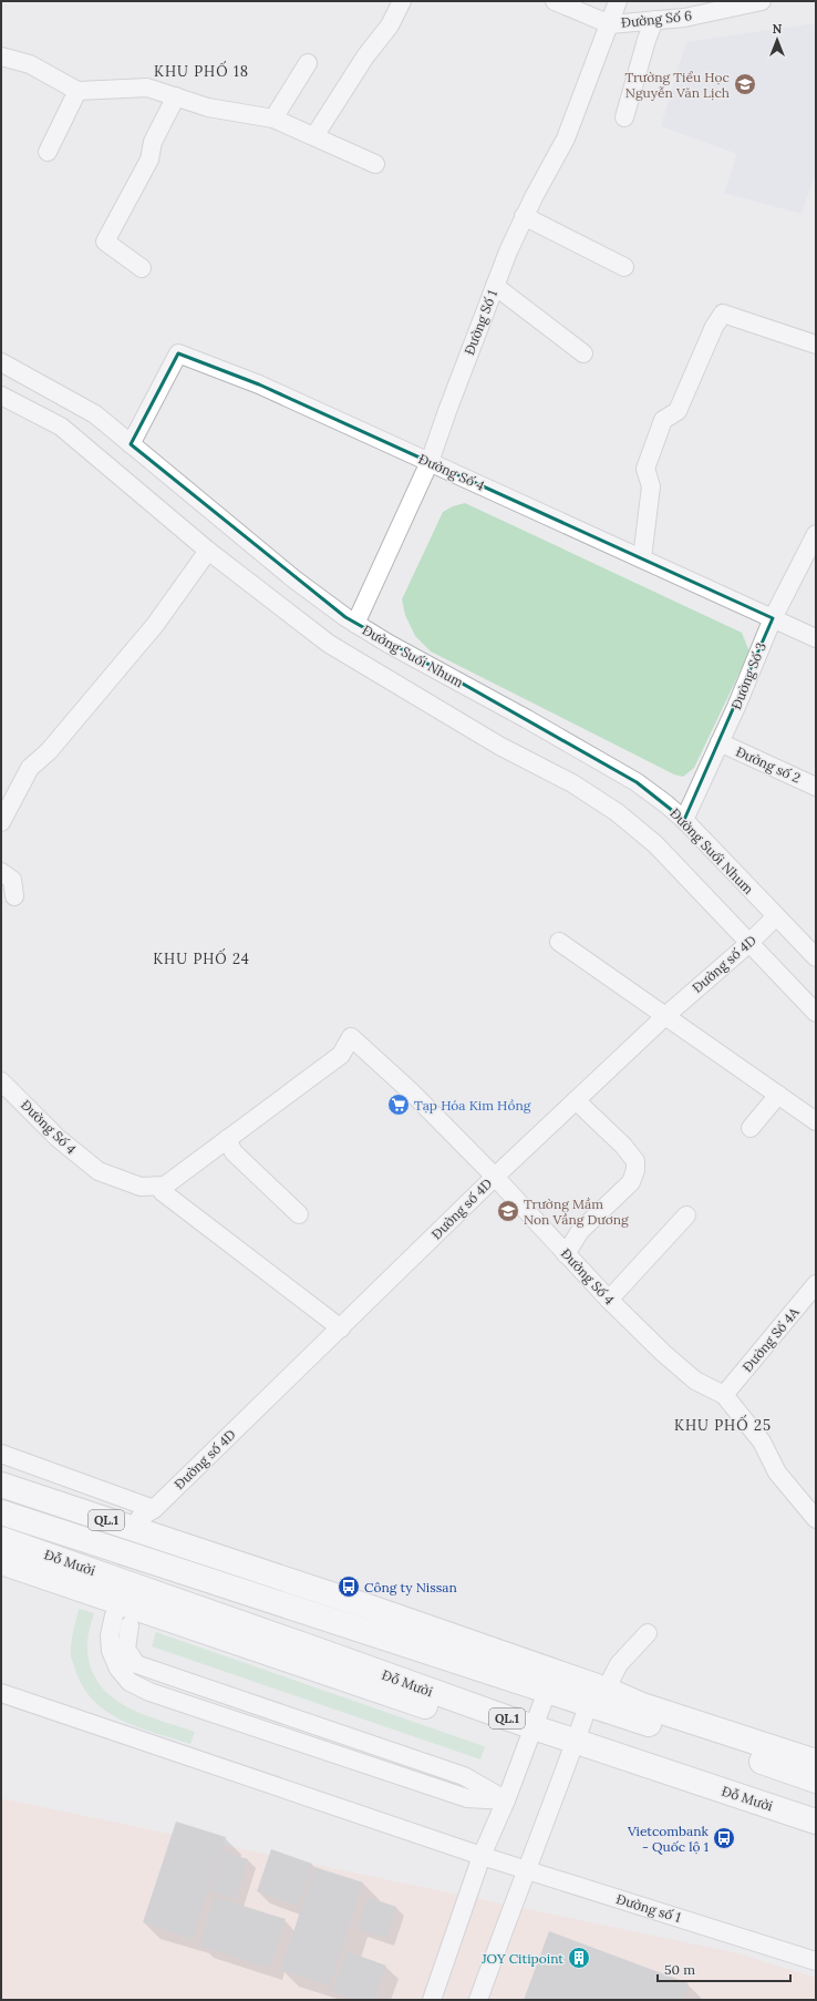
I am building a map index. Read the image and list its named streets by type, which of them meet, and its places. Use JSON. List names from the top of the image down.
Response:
{
  "streets": {
    "highway": ["QL.1", "Đỗ Mười"],
    "street": [
      "Đường Số 6",
      "Đường Số 1",
      "Đường Số 4",
      "Đường Suối Nhum",
      "Đường Số 3",
      "Đường số 2",
      "Đường số 4D",
      "Đường Số 4A",
      "Đường số 1"
    ]
  },
  "crossings": [
    ["Đường Số 6", "Đường Số 1"],
    ["Đường Số 1", "Đường Số 4"],
    ["Đường Số 1", "Đường Suối Nhum"],
    ["Đường Số 4", "Đường Suối Nhum"],
    ["Đường Số 4", "Đường Số 3"],
    ["Đường Số 4", "Đường số 4D"],
    ["Đường Số 4", "Đường Số 4A"],
    ["Đường Suối Nhum", "Đường Số 3"],
    ["Đường Suối Nhum", "Đường số 4D"],
    ["Đường Số 3", "Đường số 2"]
  ],
  "districts": ["KHU PHỐ 18", "KHU PHỐ 24", "KHU PHỐ 25"],
  "places": {
    "school or university": ["Trường Tiểu Học Nguyễn Văn Lịch", "Trường Mầm Non Vầng Dương"],
    "supermarket": ["Tạp Hóa Kim Hồng"],
    "bus stop": ["Công ty Nissan", "Vietcombank - Quốc lộ 1"],
    "building": ["JOY Citipoint"]
  },
  "scale_bar": "50 m",
  "north": "top"
}
